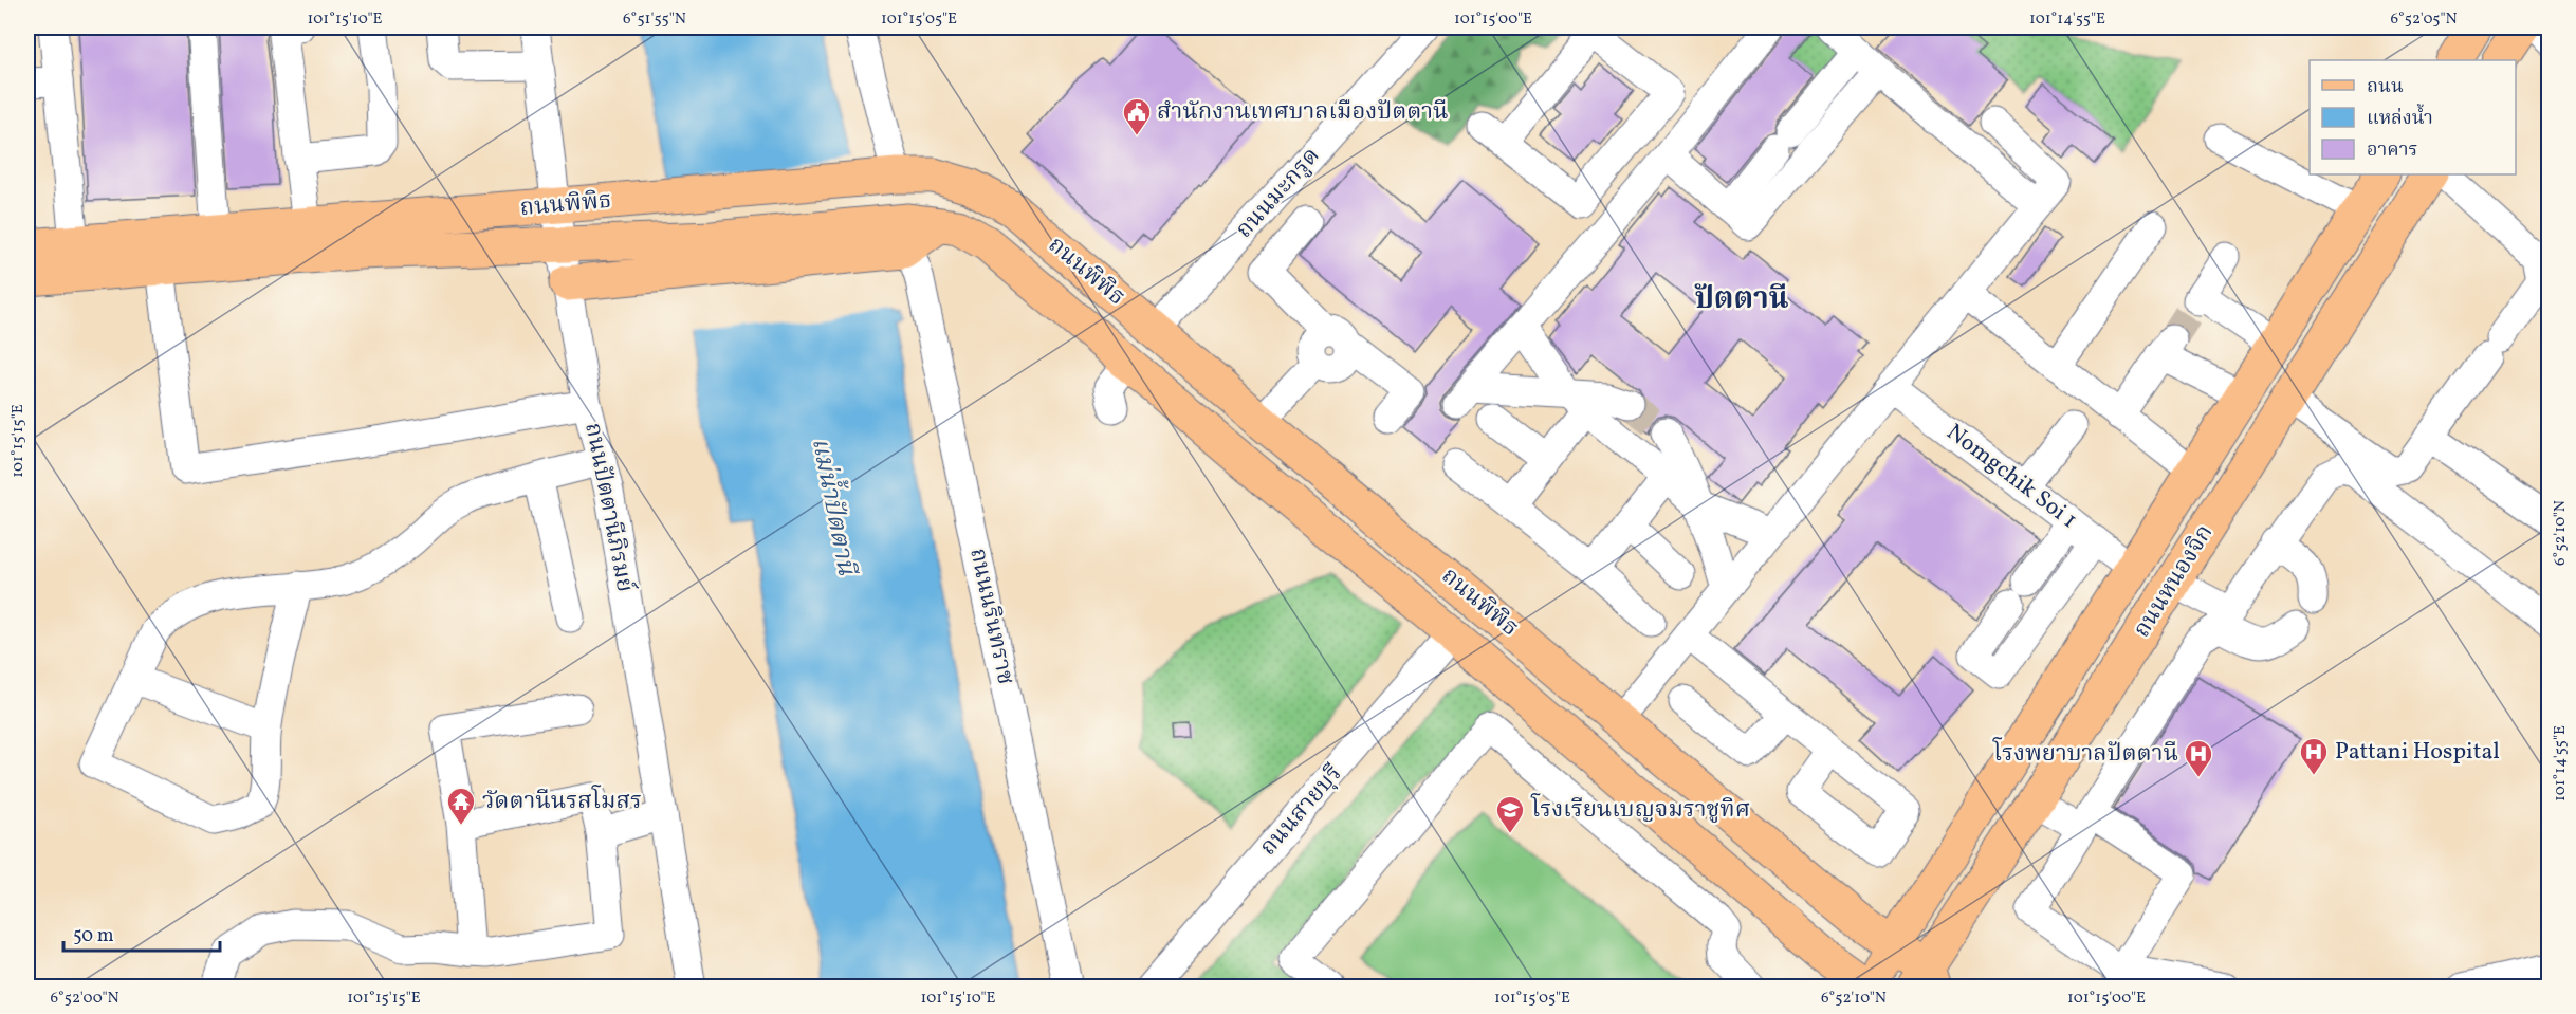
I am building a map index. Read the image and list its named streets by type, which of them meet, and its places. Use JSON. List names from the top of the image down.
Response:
{
  "streets": {
    "main road": ["ถนนพิพิธ", "ถนนหนองจิก"],
    "street": [
      "ถนนมะกรูด",
      "Nomgchik Soi 1",
      "ถนนปัตตานีภิรมย์",
      "ถนนนรินทราช",
      "ถนนสายบุรี"
    ]
  },
  "crossings": [
    ["ถนนมะกรูด", "ถนนพิพิธ"],
    ["ถนนพิพิธ", "ถนนปัตตานีภิรมย์"],
    ["ถนนพิพิธ", "ถนนหนองจิก"],
    ["ถนนพิพิธ", "ถนนนรินทราช"],
    ["ถนนพิพิธ", "ถนนสายบุรี"],
    ["Nomgchik Soi 1", "ถนนหนองจิก"]
  ],
  "districts": ["ปัตตานี"],
  "water": ["แม่น้ำปัตตานี"],
  "places": {
    "public building": ["สำนักงานเทศบาลเมืองปัตตานี"],
    "hospital": ["Pattani Hospital", "โรงพยาบาลปัตตานี"],
    "temple": ["วัดตานีนรสโมสร"],
    "school or university": ["โรงเรียนเบญจมราชูทิศ"]
  },
  "legend": ["ถนน", "แหล่งน้ำ", "อาคาร"],
  "scale_bar": "50 m",
  "coordinates": [
    "101°15'10\"E",
    "6°51'55\"N",
    "101°15'05\"E",
    "101°15'00\"E",
    "101°14'55\"E",
    "6°52'05\"N",
    "101°15'15\"E",
    "6°52'10\"N",
    "6°52'00\"N"
  ]
}
